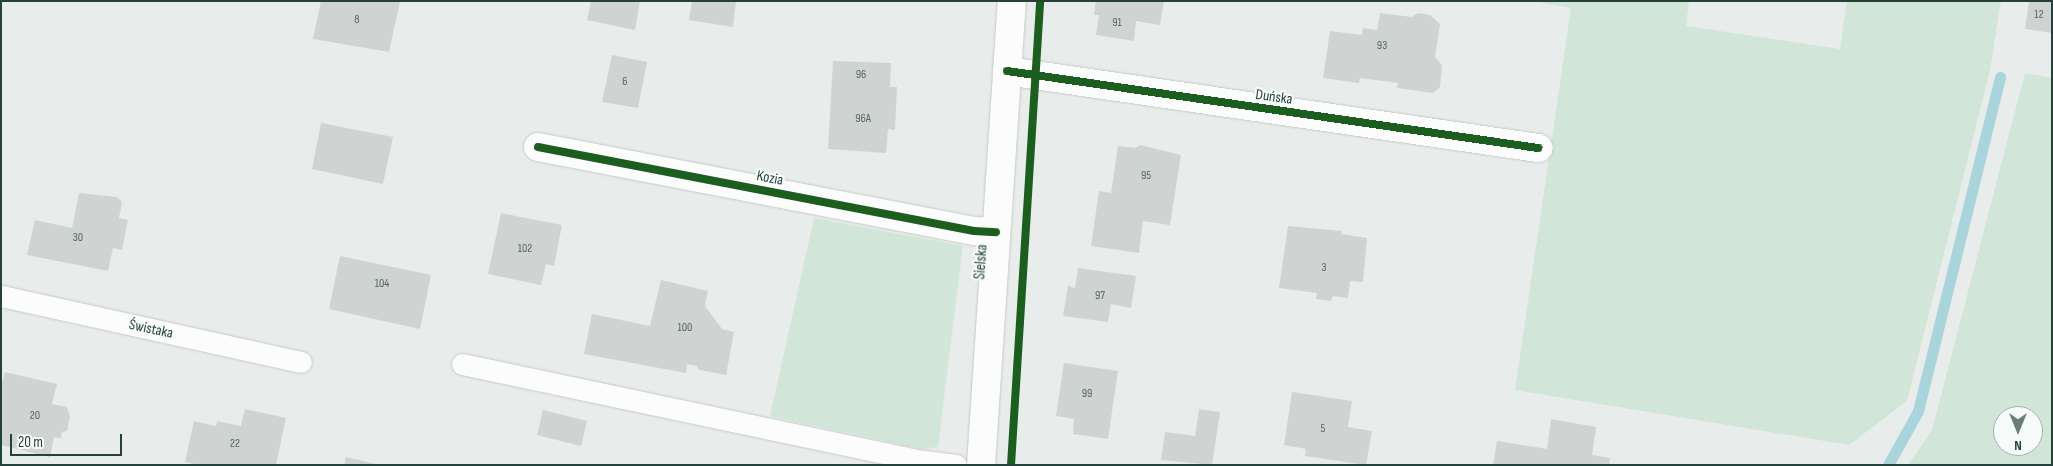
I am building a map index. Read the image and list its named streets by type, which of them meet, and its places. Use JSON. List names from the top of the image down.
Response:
{
  "streets": {
    "street": ["Duńska", "Kozia", "Sielska"],
    "lane": ["Świstaka"]
  },
  "crossings": [
    ["Duńska", "Sielska"],
    ["Kozia", "Sielska"]
  ],
  "house_numbers": [
    "12",
    "8",
    "91",
    "93",
    "96",
    "6",
    "96A",
    "95",
    "30",
    "102",
    "3",
    "104",
    "97",
    "100",
    "99",
    "20",
    "5",
    "22"
  ],
  "scale_bar": "20 m",
  "north": "bottom"
}
